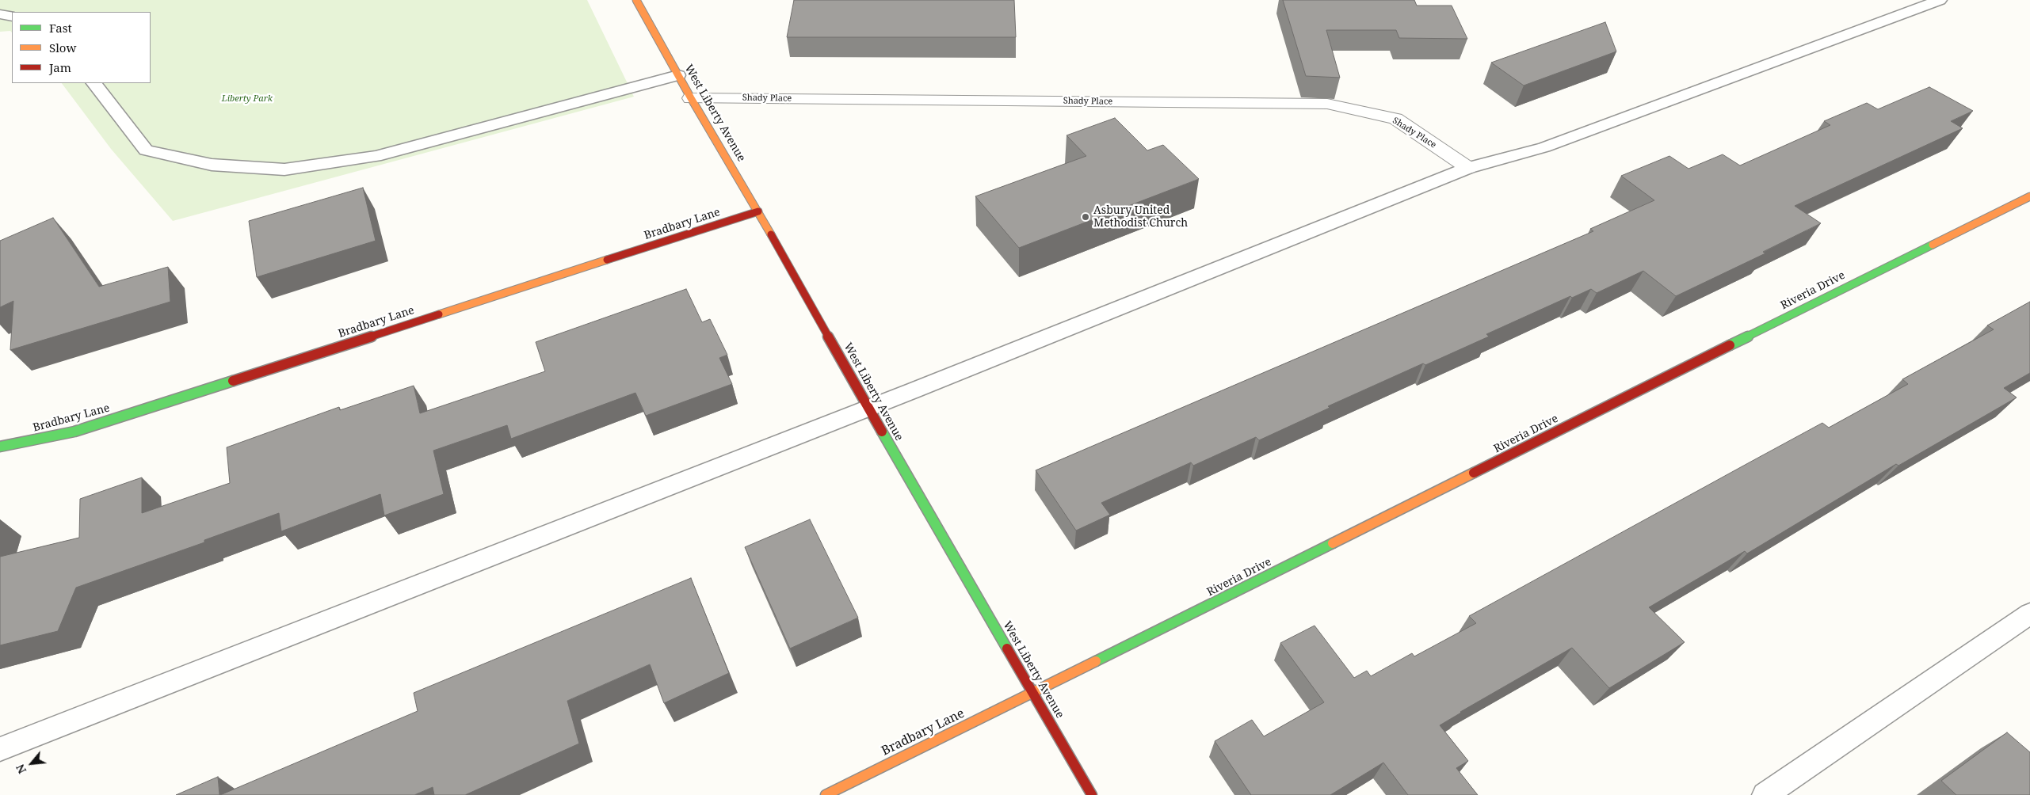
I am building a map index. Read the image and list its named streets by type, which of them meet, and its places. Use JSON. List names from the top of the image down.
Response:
{
  "streets": {
    "street": [
      "Shady Place",
      "West Liberty Avenue",
      "Bradbary Lane",
      "Riveria Drive"
    ]
  },
  "crossings": [
    ["Shady Place", "West Liberty Avenue"],
    ["West Liberty Avenue", "Bradbary Lane"],
    ["West Liberty Avenue", "Riveria Drive"],
    ["Bradbary Lane", "Riveria Drive"]
  ],
  "parks": ["Liberty Park"],
  "places": ["Asbury United Methodist Church"],
  "legend": ["Fast", "Slow", "Jam"],
  "north": "bottom left"
}
